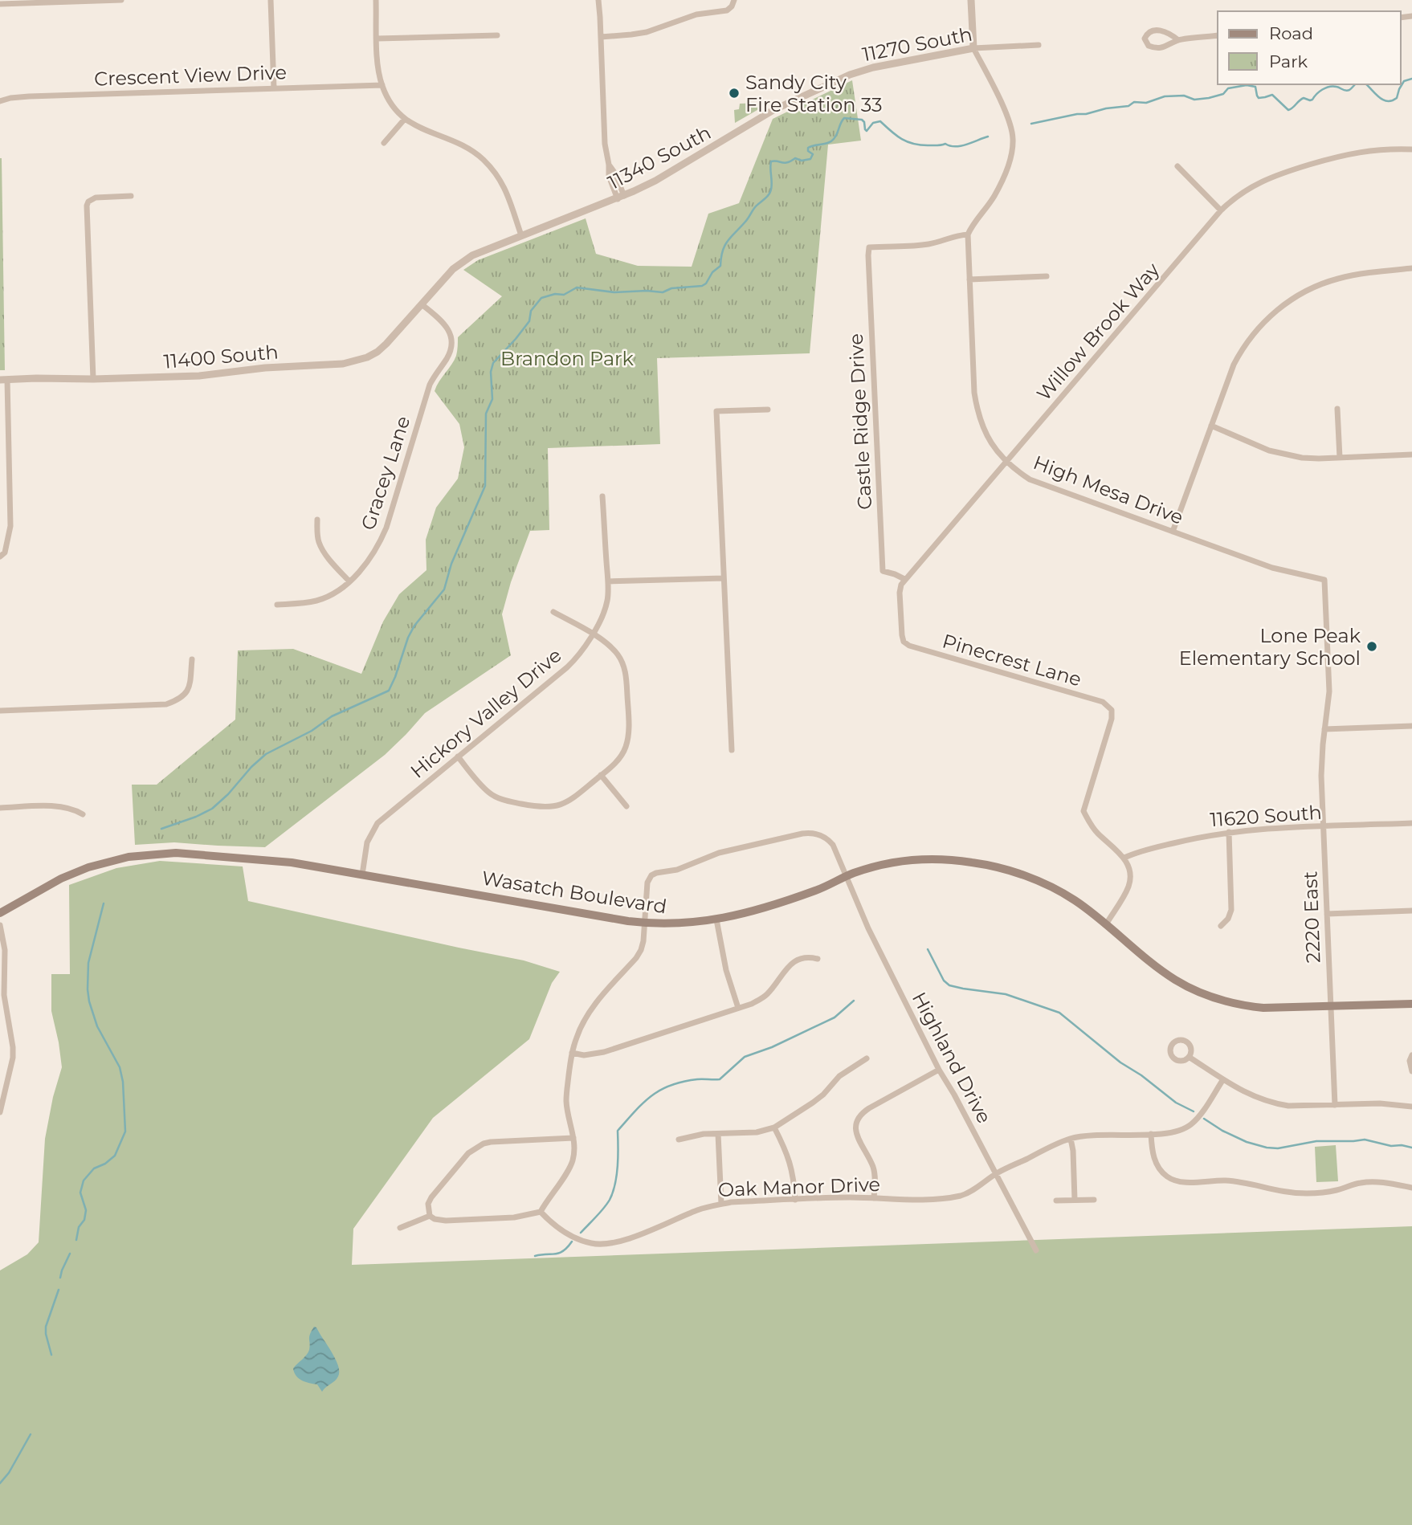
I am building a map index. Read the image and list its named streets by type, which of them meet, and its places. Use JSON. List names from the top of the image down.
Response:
{
  "streets": {
    "main road": ["Wasatch Boulevard"],
    "street": [
      "11270 South",
      "Crescent View Drive",
      "11340 South",
      "Willow Brook Way",
      "11400 South",
      "Castle Ridge Drive",
      "Gracey Lane",
      "High Mesa Drive",
      "Pinecrest Lane",
      "Hickory Valley Drive",
      "11620 South",
      "2220 East",
      "Highland Drive",
      "Oak Manor Drive"
    ]
  },
  "crossings": [
    ["11270 South", "11340 South"],
    ["11340 South", "11400 South"],
    ["11340 South", "Gracey Lane"],
    ["Willow Brook Way", "Castle Ridge Drive"],
    ["Willow Brook Way", "High Mesa Drive"],
    ["Willow Brook Way", "Pinecrest Lane"],
    ["11400 South", "Gracey Lane"],
    ["Castle Ridge Drive", "High Mesa Drive"],
    ["Castle Ridge Drive", "Pinecrest Lane"],
    ["High Mesa Drive", "11620 South"],
    ["High Mesa Drive", "2220 East"],
    ["Pinecrest Lane", "11620 South"],
    ["Hickory Valley Drive", "Wasatch Boulevard"],
    ["11620 South", "2220 East"],
    ["Wasatch Boulevard", "2220 East"],
    ["Wasatch Boulevard", "Highland Drive"],
    ["Highland Drive", "Oak Manor Drive"]
  ],
  "parks": ["Brandon Park"],
  "places": ["Sandy City Fire Station 33", "Lone Peak Elementary School"],
  "legend": ["Road", "Park"]
}
